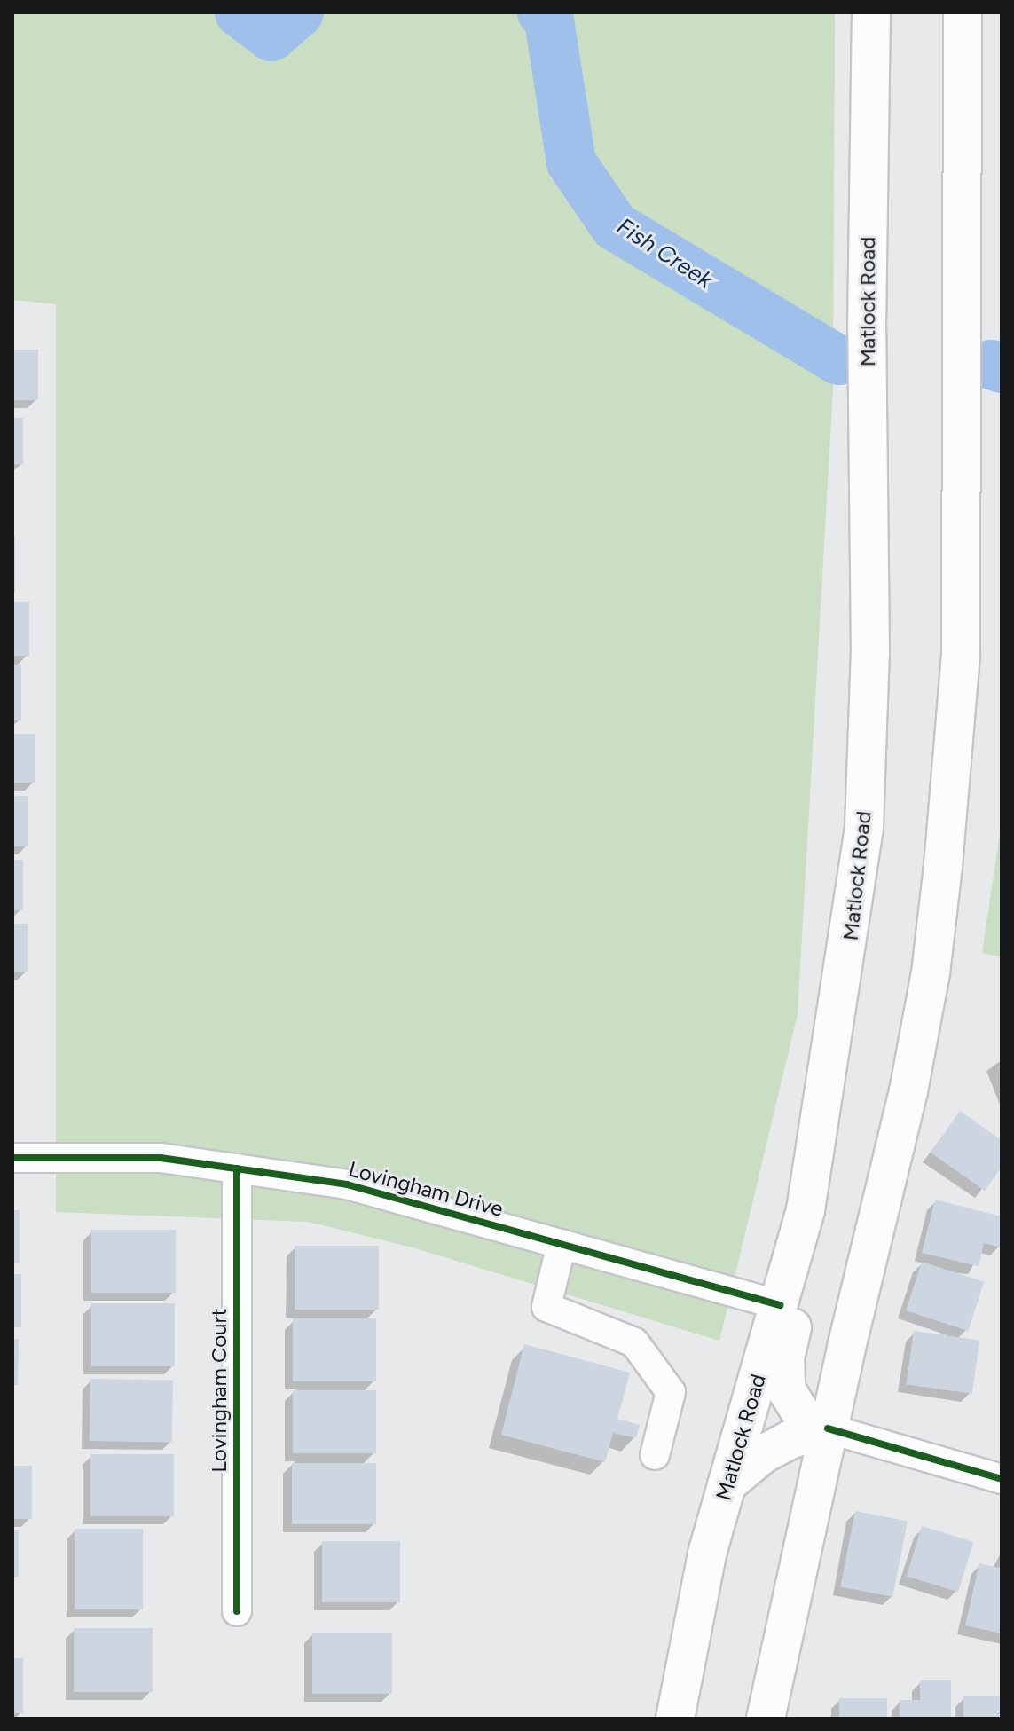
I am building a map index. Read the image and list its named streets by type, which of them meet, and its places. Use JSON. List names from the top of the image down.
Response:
{
  "streets": {
    "main road": ["Matlock Road"],
    "street": ["Lovingham Drive", "Lovingham Court"]
  },
  "crossings": [
    ["Matlock Road", "Lovingham Drive"],
    ["Lovingham Drive", "Lovingham Court"]
  ],
  "water": ["Fish Creek"]
}
